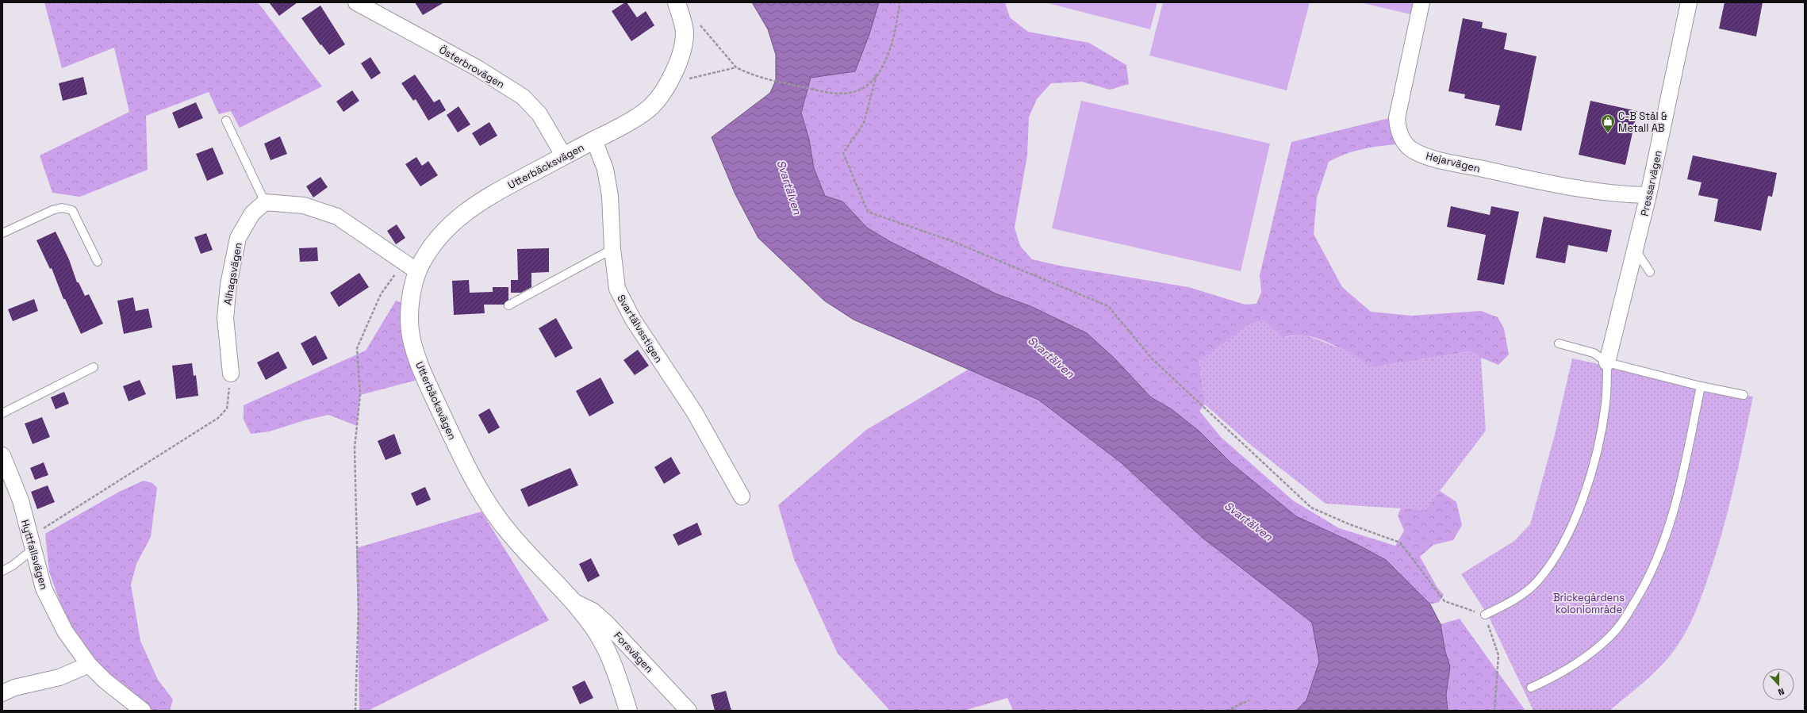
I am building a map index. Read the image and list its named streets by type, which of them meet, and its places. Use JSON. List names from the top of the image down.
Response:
{
  "streets": {
    "street": [
      "Österbrovägen",
      "Hejarvägen",
      "Utterbäcksvägen",
      "Pressarvägen",
      "Alhagsvägen",
      "Svartälvsstigen",
      "Hyttfallsvägen",
      "Forsvägen"
    ]
  },
  "crossings": [
    ["Österbrovägen", "Utterbäcksvägen"],
    ["Hejarvägen", "Pressarvägen"],
    ["Utterbäcksvägen", "Svartälvsstigen"],
    ["Utterbäcksvägen", "Forsvägen"]
  ],
  "water": ["Svartälven"],
  "parks": ["Brickegårdens koloniområde"],
  "places": {
    "shop": ["C-B Stål & Metall AB"]
  },
  "north": "bottom"
}
